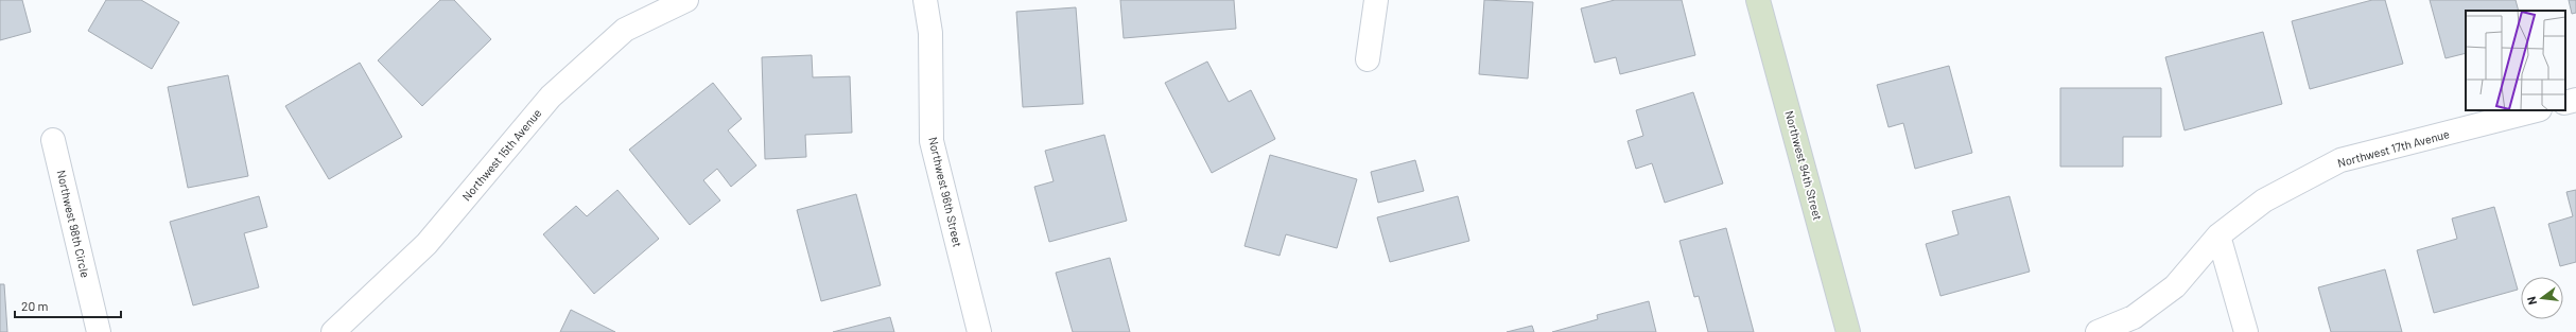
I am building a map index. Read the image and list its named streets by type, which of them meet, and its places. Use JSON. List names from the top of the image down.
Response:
{
  "streets": {
    "street": [
      "Northwest 17th Avenue",
      "Northwest 15th Avenue",
      "Northwest 94th Street",
      "Northwest 96th Street",
      "Northwest 98th Circle"
    ]
  },
  "scale_bar": "20 m",
  "north": "left"
}
